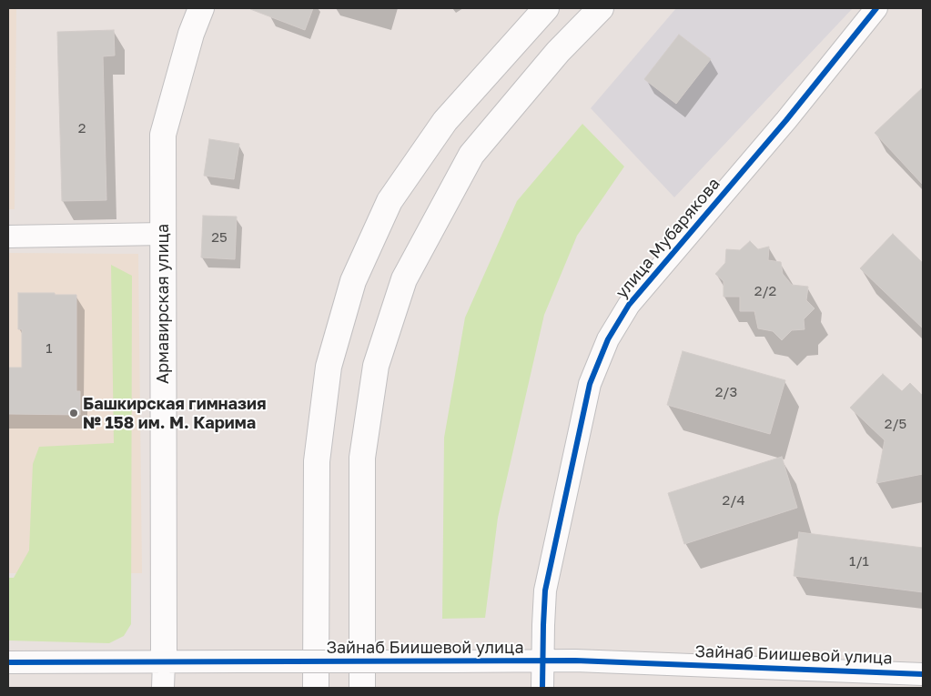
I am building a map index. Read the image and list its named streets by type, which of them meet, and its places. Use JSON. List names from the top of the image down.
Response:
{
  "streets": {
    "main road": ["Армавирская улица"],
    "street": ["улица Мубарякова", "Зайнаб Биишевой улица"]
  },
  "crossings": [
    ["улица Мубарякова", "Зайнаб Биишевой улица"],
    ["Армавирская улица", "Зайнаб Биишевой улица"]
  ],
  "places": ["Башкирская гимназия № 158 им. М. Карима"],
  "house_numbers": [
    "2",
    "25",
    "2/2",
    "1",
    "2/3",
    "2/5",
    "2/4",
    "1/1"
  ]
}
